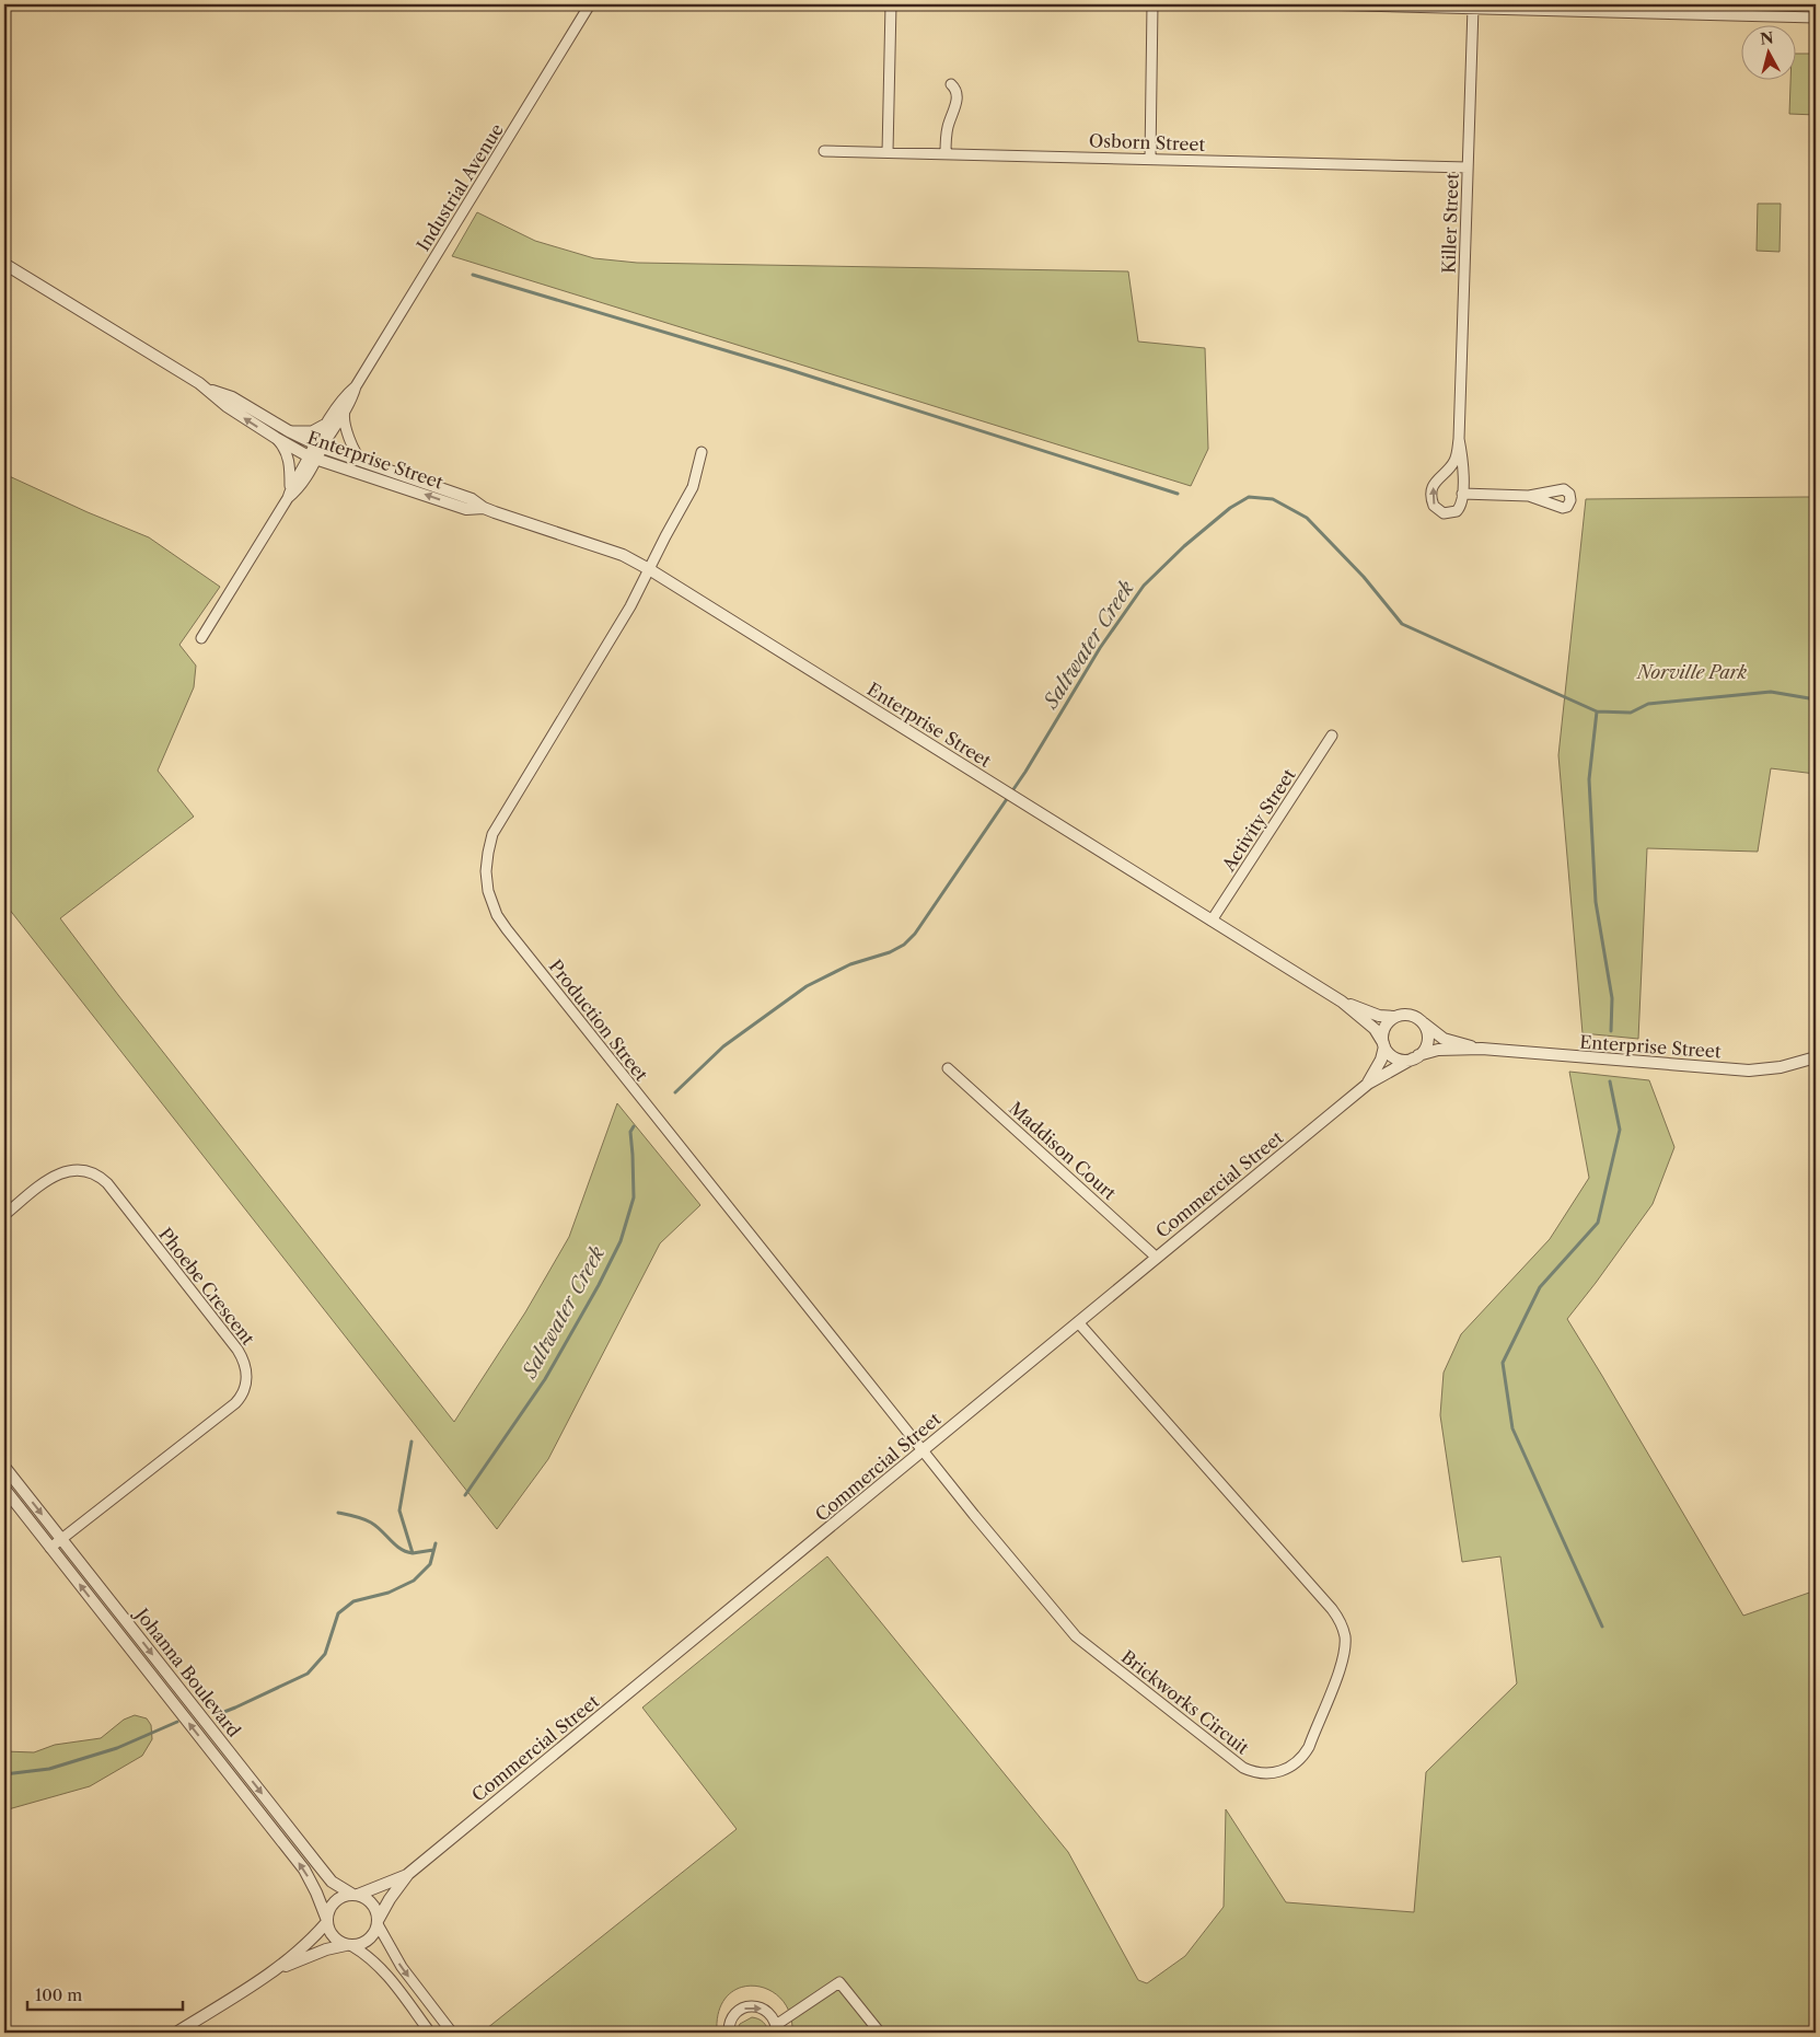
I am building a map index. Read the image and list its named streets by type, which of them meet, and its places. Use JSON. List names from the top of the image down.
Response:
{
  "streets": {
    "street": [
      "Osborn Street",
      "Industrial Avenue",
      "Killer Street",
      "Enterprise Street",
      "Activity Street",
      "Production Street",
      "Maddison Court",
      "Commercial Street",
      "Phoebe Crescent",
      "Johanna Boulevard",
      "Brickworks Circuit"
    ]
  },
  "crossings": [
    ["Osborn Street", "Killer Street"],
    ["Industrial Avenue", "Enterprise Street"],
    ["Enterprise Street", "Activity Street"],
    ["Enterprise Street", "Production Street"],
    ["Enterprise Street", "Commercial Street"],
    ["Production Street", "Commercial Street"],
    ["Production Street", "Brickworks Circuit"],
    ["Maddison Court", "Commercial Street"],
    ["Commercial Street", "Johanna Boulevard"],
    ["Commercial Street", "Brickworks Circuit"],
    ["Phoebe Crescent", "Johanna Boulevard"]
  ],
  "water": ["Saltwater Creek"],
  "parks": ["Norville Park"],
  "scale_bar": "100 m",
  "north": "top"
}
